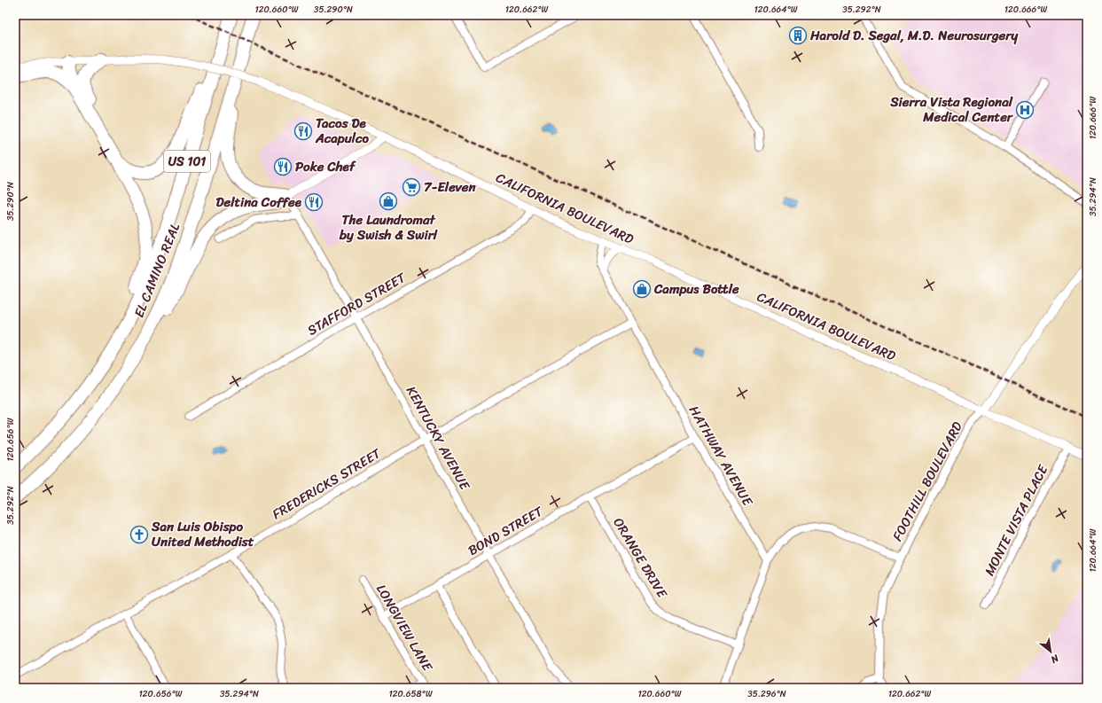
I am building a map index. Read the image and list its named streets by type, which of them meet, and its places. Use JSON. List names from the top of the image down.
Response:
{
  "streets": {
    "highway": ["US 101", "EL CAMINO REAL"],
    "street": [
      "CALIFORNIA BOULEVARD",
      "STAFFORD STREET",
      "KENTUCKY AVENUE",
      "HATHWAY AVENUE",
      "FOOTHILL BOULEVARD",
      "FREDERICKS STREET",
      "MONTE VISTA PLACE",
      "BOND STREET",
      "ORANGE DRIVE",
      "LONGVIEW LANE"
    ]
  },
  "crossings": [
    ["CALIFORNIA BOULEVARD", "STAFFORD STREET"],
    ["CALIFORNIA BOULEVARD", "HATHWAY AVENUE"],
    ["CALIFORNIA BOULEVARD", "FOOTHILL BOULEVARD"],
    ["CALIFORNIA BOULEVARD", "MONTE VISTA PLACE"],
    ["STAFFORD STREET", "KENTUCKY AVENUE"],
    ["KENTUCKY AVENUE", "FREDERICKS STREET"],
    ["KENTUCKY AVENUE", "BOND STREET"],
    ["HATHWAY AVENUE", "FREDERICKS STREET"],
    ["HATHWAY AVENUE", "BOND STREET"],
    ["BOND STREET", "ORANGE DRIVE"],
    ["BOND STREET", "LONGVIEW LANE"]
  ],
  "places": {
    "building": ["Harold D. Segal, M.D. Neurosurgery"],
    "hospital": ["Sierra Vista Regional Medical Center"],
    "restaurant": ["Tacos De Acapulco", "Poke Chef", "Deltina Coffee"],
    "supermarket": ["7-Eleven"],
    "shop": ["The Laundromat by Swish & Swirl", "Campus Bottle"],
    "church": ["San Luis Obispo United Methodist"]
  },
  "north": "bottom right",
  "coordinates": [
    "120.660°W",
    "35.290°N",
    "120.662°W",
    "120.664°W",
    "35.292°N",
    "120.666°W",
    "35.294°N",
    "120.656°W",
    "120.658°W",
    "35.296°N"
  ]
}
